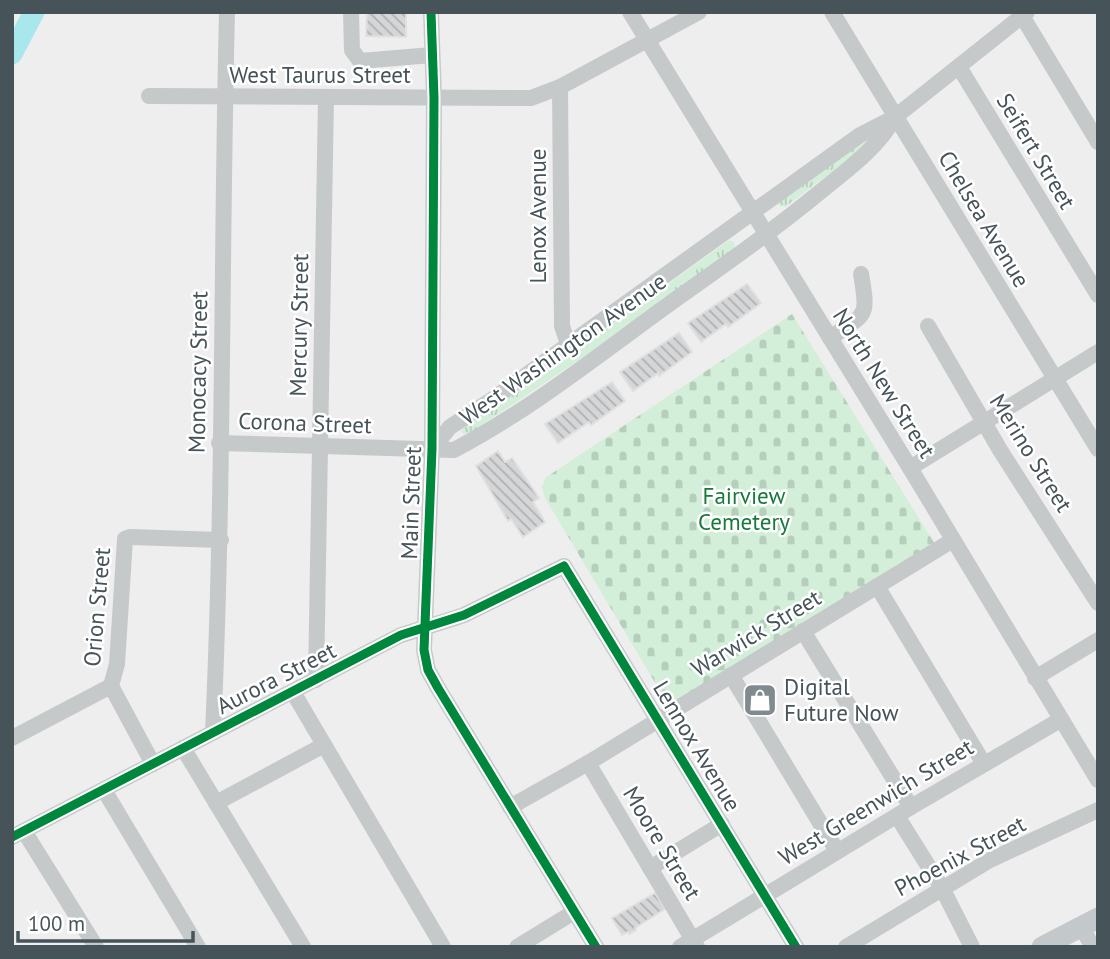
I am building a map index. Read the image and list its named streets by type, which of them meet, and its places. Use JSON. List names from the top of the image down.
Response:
{
  "streets": {
    "street": [
      "West Taurus Street",
      "Seifert Street",
      "Lenox Avenue",
      "Chelsea Avenue",
      "Mercury Street",
      "West Washington Avenue",
      "Monocacy Street",
      "North New Street",
      "Corona Street",
      "Merino Street",
      "Main Street",
      "Orion Street",
      "Warwick Street",
      "Aurora Street",
      "Lennox Avenue",
      "West Greenwich Street",
      "Moore Street",
      "Phoenix Street"
    ]
  },
  "crossings": [
    ["West Taurus Street", "Lenox Avenue"],
    ["West Taurus Street", "Mercury Street"],
    ["West Taurus Street", "Monocacy Street"],
    ["West Taurus Street", "North New Street"],
    ["West Taurus Street", "Main Street"],
    ["Lenox Avenue", "West Washington Avenue"],
    ["Chelsea Avenue", "West Washington Avenue"],
    ["Mercury Street", "Corona Street"],
    ["Mercury Street", "Aurora Street"],
    ["West Washington Avenue", "North New Street"],
    ["West Washington Avenue", "Corona Street"],
    ["West Washington Avenue", "Main Street"],
    ["Monocacy Street", "Corona Street"],
    ["Monocacy Street", "Orion Street"],
    ["Monocacy Street", "Aurora Street"],
    ["North New Street", "Warwick Street"],
    ["North New Street", "West Greenwich Street"],
    ["Corona Street", "Main Street"],
    ["Main Street", "Warwick Street"],
    ["Main Street", "Aurora Street"],
    ["Orion Street", "Aurora Street"],
    ["Warwick Street", "Lennox Avenue"],
    ["Warwick Street", "Moore Street"],
    ["Aurora Street", "Lennox Avenue"],
    ["Lennox Avenue", "West Greenwich Street"],
    ["West Greenwich Street", "Moore Street"]
  ],
  "parks": ["Fairview Cemetery"],
  "places": {
    "shop": ["Digital Future Now"]
  },
  "scale_bar": "100 m"
}
